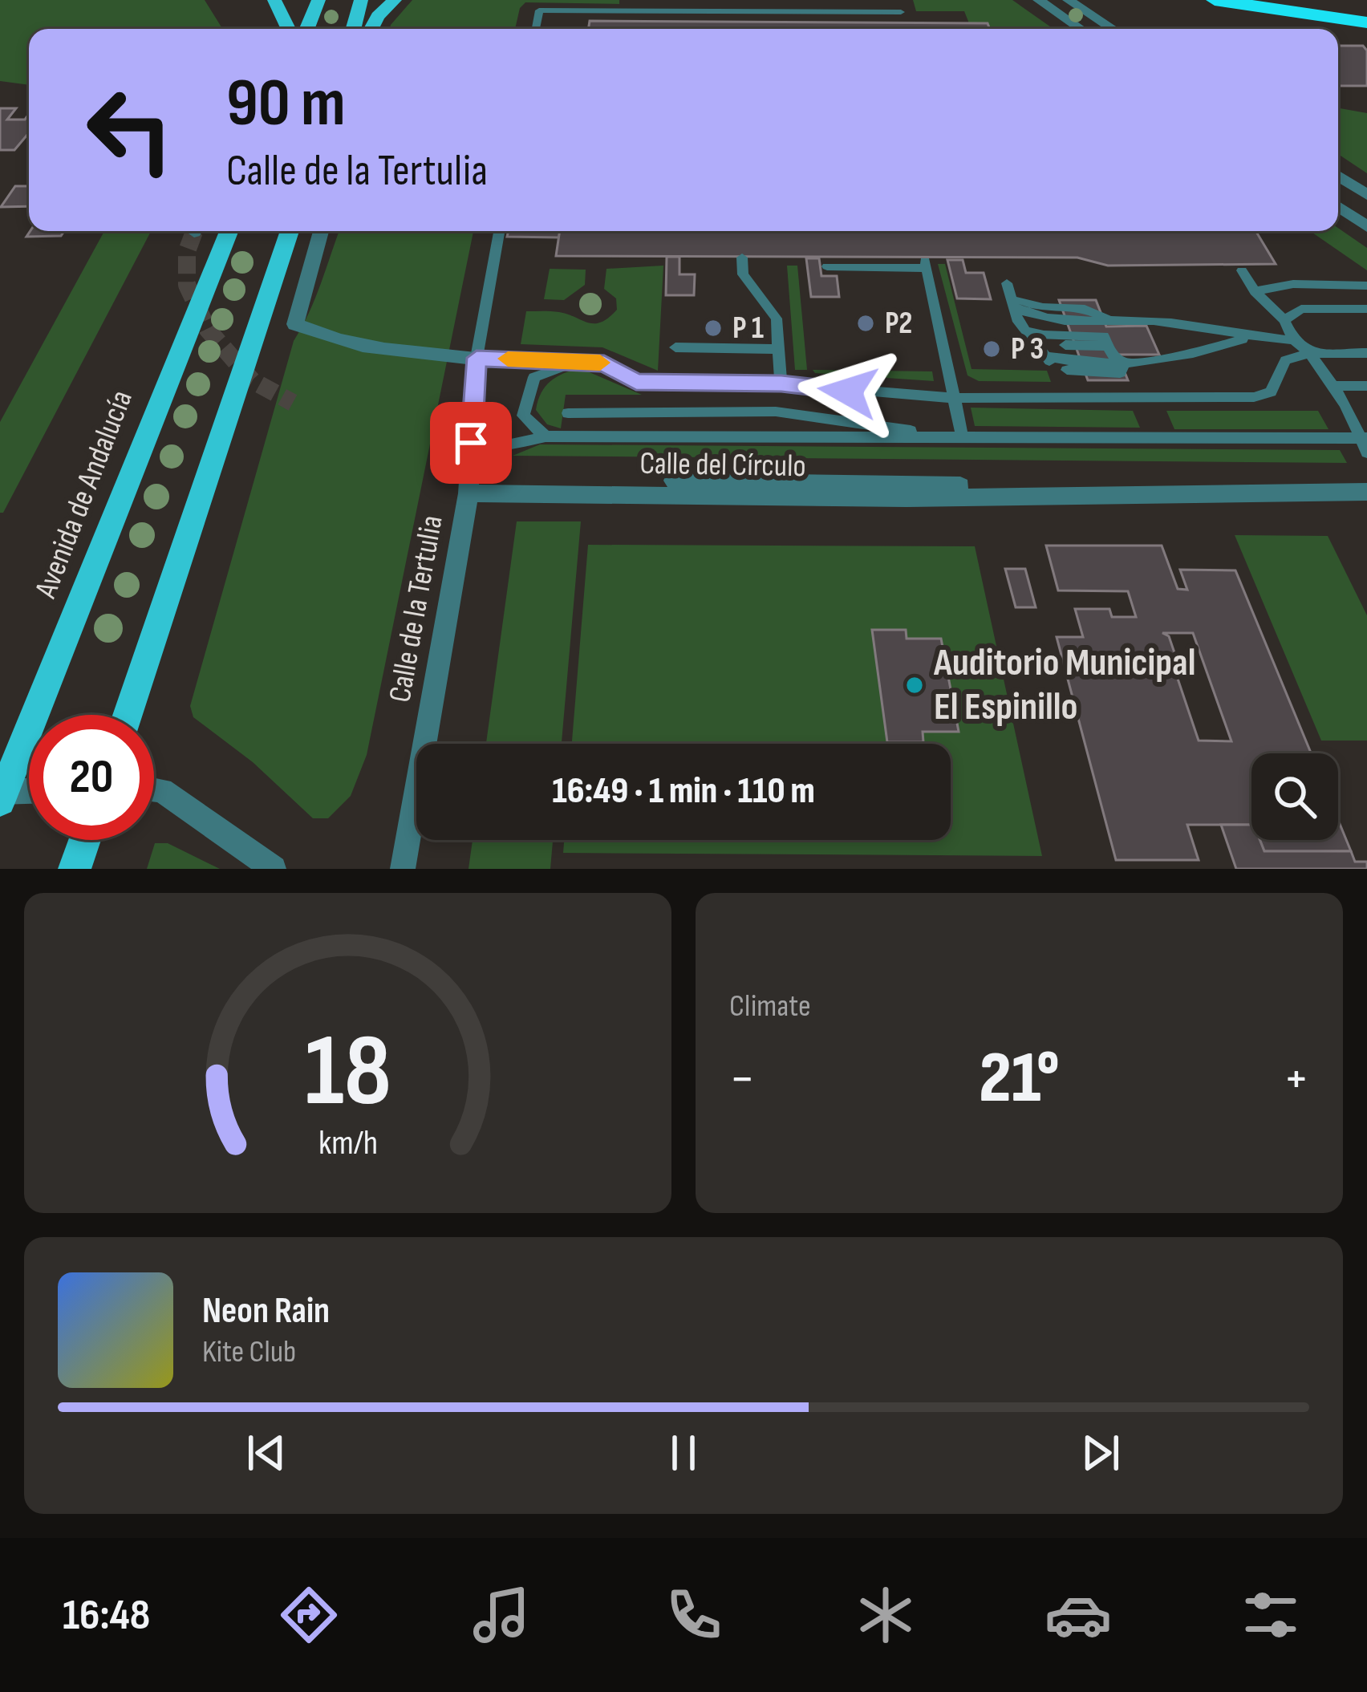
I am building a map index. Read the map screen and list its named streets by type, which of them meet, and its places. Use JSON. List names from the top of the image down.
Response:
{
  "streets": {
    "main road": ["Avenida de Andalucía"],
    "street": ["Calle del Círculo", "Calle de la Tertulia"]
  },
  "crossings": [
    ["Calle del Círculo", "Calle de la Tertulia"]
  ],
  "places": [
    "P2",
    "P 1",
    "P 3",
    "Auditorio Municipal El Espinillo"
  ],
  "page": {
    "turn": ["90 m", "Calle de la Tertulia"],
    "limit": "20",
    "trip": "16:49 · 1 min · 110 m",
    "tile": "Climate",
    "heat": ["−", "21°", "+"],
    "song": ["Neon Rain", "Kite Club"],
    "tabs": "16:48",
    "gauge": ["18", "km/h"]
  }
}
